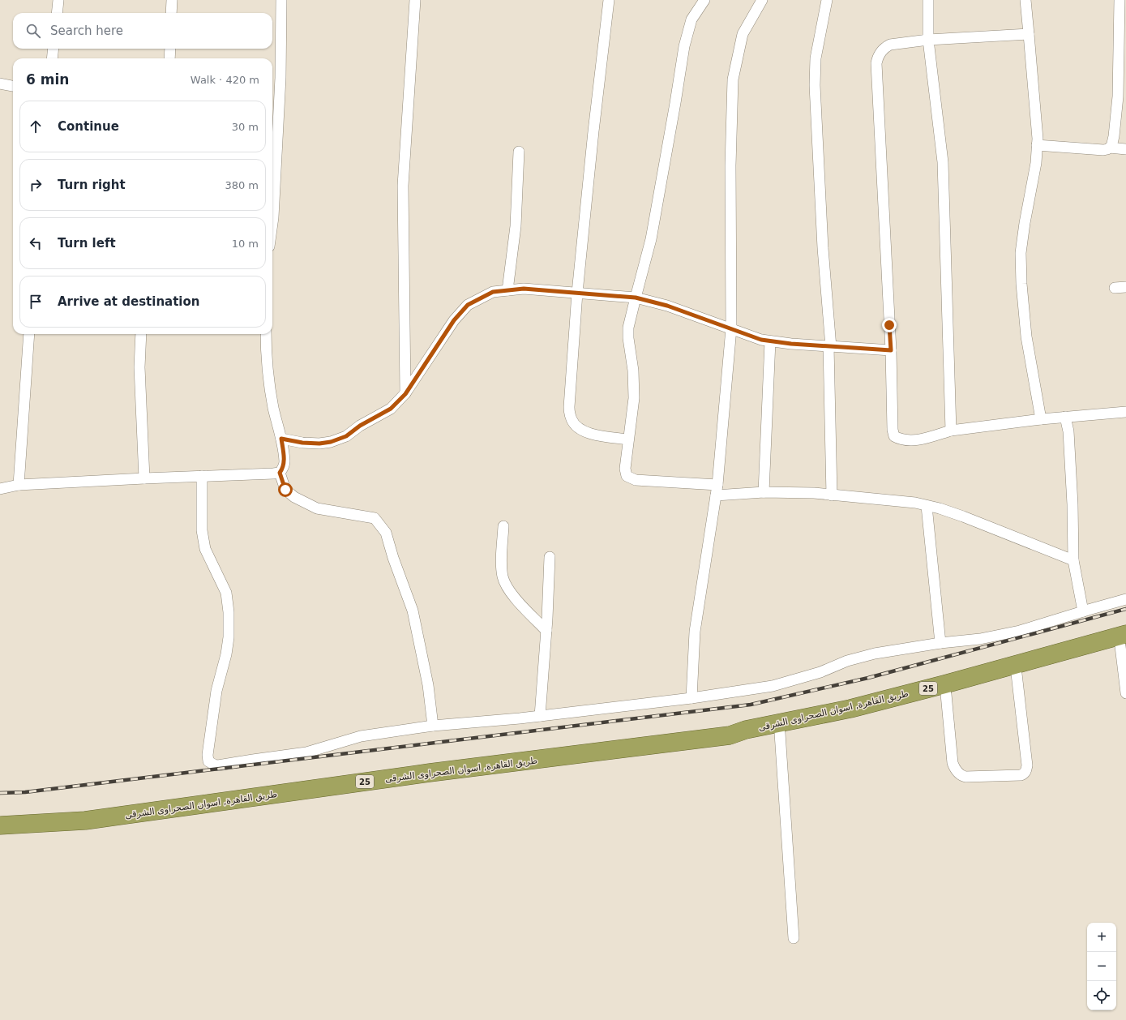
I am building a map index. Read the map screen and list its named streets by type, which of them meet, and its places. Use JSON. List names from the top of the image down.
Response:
{
  "streets": {
    "highway": ["25", "طريق القاهرة, اسوان الصحراوى الشرقى"]
  },
  "page": {
    "search": "Search here",
    "heading": ["6 min", "Walk · 420 m"],
    "list": [
      ["Continue", "30 m"],
      ["Turn right", "380 m"],
      ["Turn left", "10 m"],
      "Arrive at destination"
    ],
    "map_buttons": ["+", "−"]
  }
}
